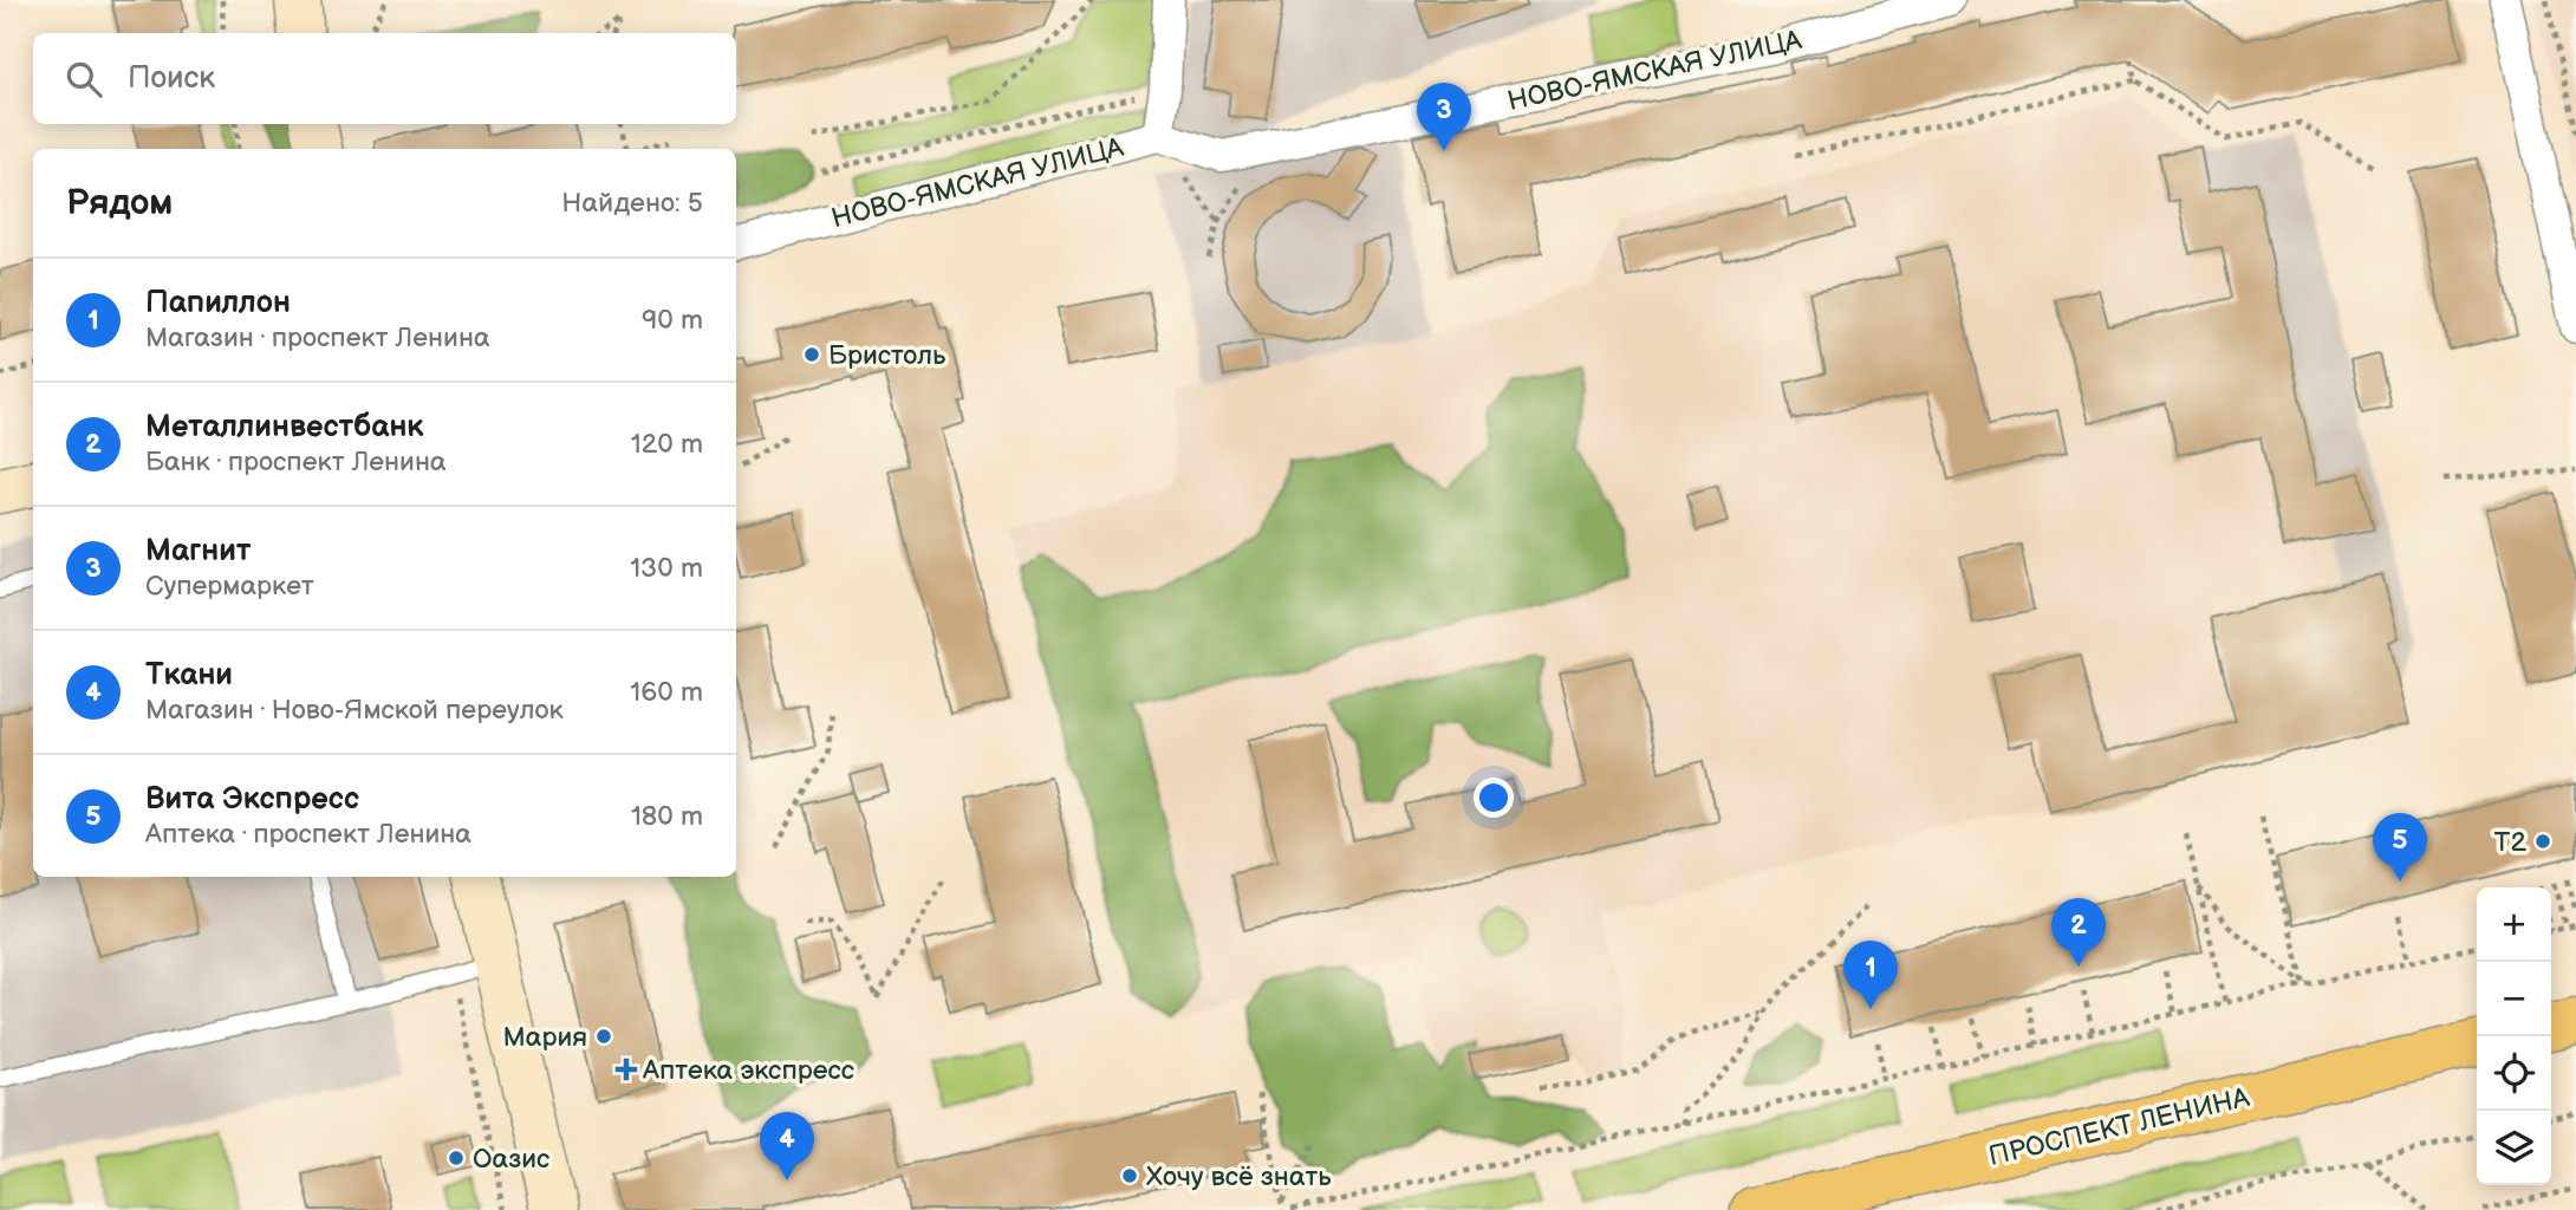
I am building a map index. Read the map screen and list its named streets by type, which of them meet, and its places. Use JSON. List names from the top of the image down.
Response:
{
  "streets": {
    "main road": ["ПРОСПЕКТ ЛЕНИНА"],
    "street": ["НОВО-ЯМСКАЯ УЛИЦА"]
  },
  "places": {
    "other": [
      "Бристоль",
      "T2",
      "Мария",
      "Оазис",
      "Хочу всё знать"
    ],
    "health": ["Аптека экспресс"]
  },
  "page": {
    "search": "Поиск",
    "pins": [
      "3",
      "5",
      "2",
      "1",
      "4"
    ],
    "heading": ["Рядом", "Найдено: 5"],
    "list": [
      {
        "mark": "1",
        "name": "Папиллон",
        "note": "Магазин · проспект Ленина",
        "value": "90 m"
      },
      {
        "mark": "2",
        "name": "Металлинвестбанк",
        "note": "Банк · проспект Ленина",
        "value": "120 m"
      },
      {
        "mark": "3",
        "name": "Магнит",
        "note": "Супермаркет",
        "value": "130 m"
      },
      {
        "mark": "4",
        "name": "Ткани",
        "note": "Магазин · Ново-Ямской переулок",
        "value": "160 m"
      },
      {
        "mark": "5",
        "name": "Вита Экспресс",
        "note": "Аптека · проспект Ленина",
        "value": "180 m"
      }
    ],
    "map_buttons": ["+", "−"]
  }
}
